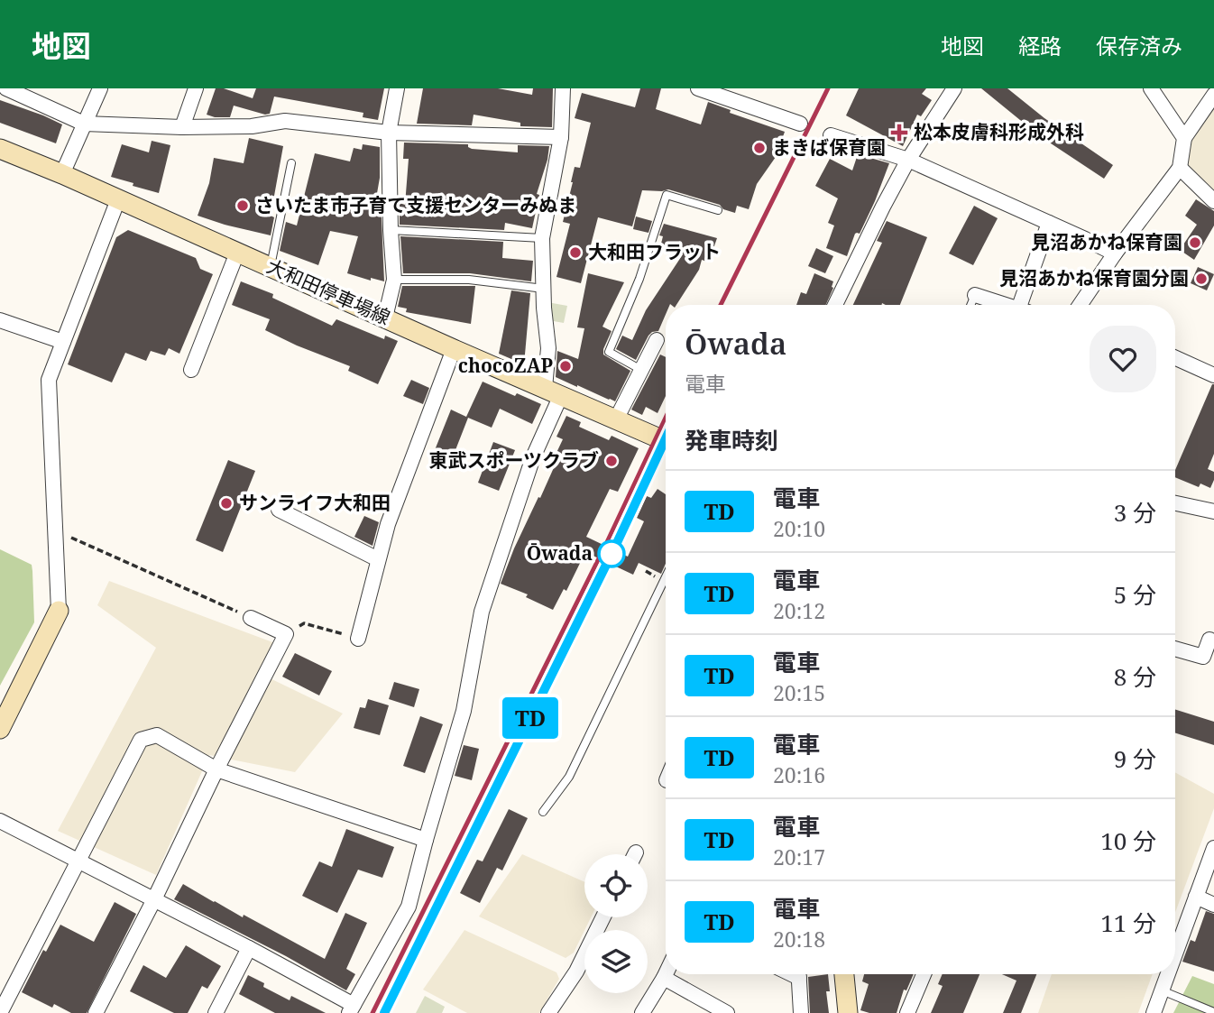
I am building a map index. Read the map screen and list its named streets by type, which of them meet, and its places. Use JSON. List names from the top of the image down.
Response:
{
  "streets": {
    "main road": ["大和田停車場線"]
  },
  "places": {
    "health": ["松本皮膚科形成外科"],
    "other": [
      "まきば保育園",
      "さいたま市子育て支援センターみぬま",
      "見沼あかね保育園",
      "大和田フラット",
      "見沼あかね保育園分園",
      "chocoZAP",
      "東武スポーツクラブ",
      "サンライフ大和田",
      "Ōwada"
    ]
  },
  "page": {
    "header": "地図",
    "nav": ["地図", "経路", "保存済み"],
    "on_map": "TD",
    "heading": [
      ["Ōwada", "電車"],
      "発車時刻"
    ],
    "list": [
      {
        "mark": "TD",
        "name": "電車",
        "note": "20:10",
        "value": "3 分"
      },
      {
        "mark": "TD",
        "name": "電車",
        "note": "20:12",
        "value": "5 分"
      },
      {
        "mark": "TD",
        "name": "電車",
        "note": "20:15",
        "value": "8 分"
      },
      {
        "mark": "TD",
        "name": "電車",
        "note": "20:16",
        "value": "9 分"
      },
      {
        "mark": "TD",
        "name": "電車",
        "note": "20:17",
        "value": "10 分"
      },
      {
        "mark": "TD",
        "name": "電車",
        "note": "20:18",
        "value": "11 分"
      }
    ]
  }
}
